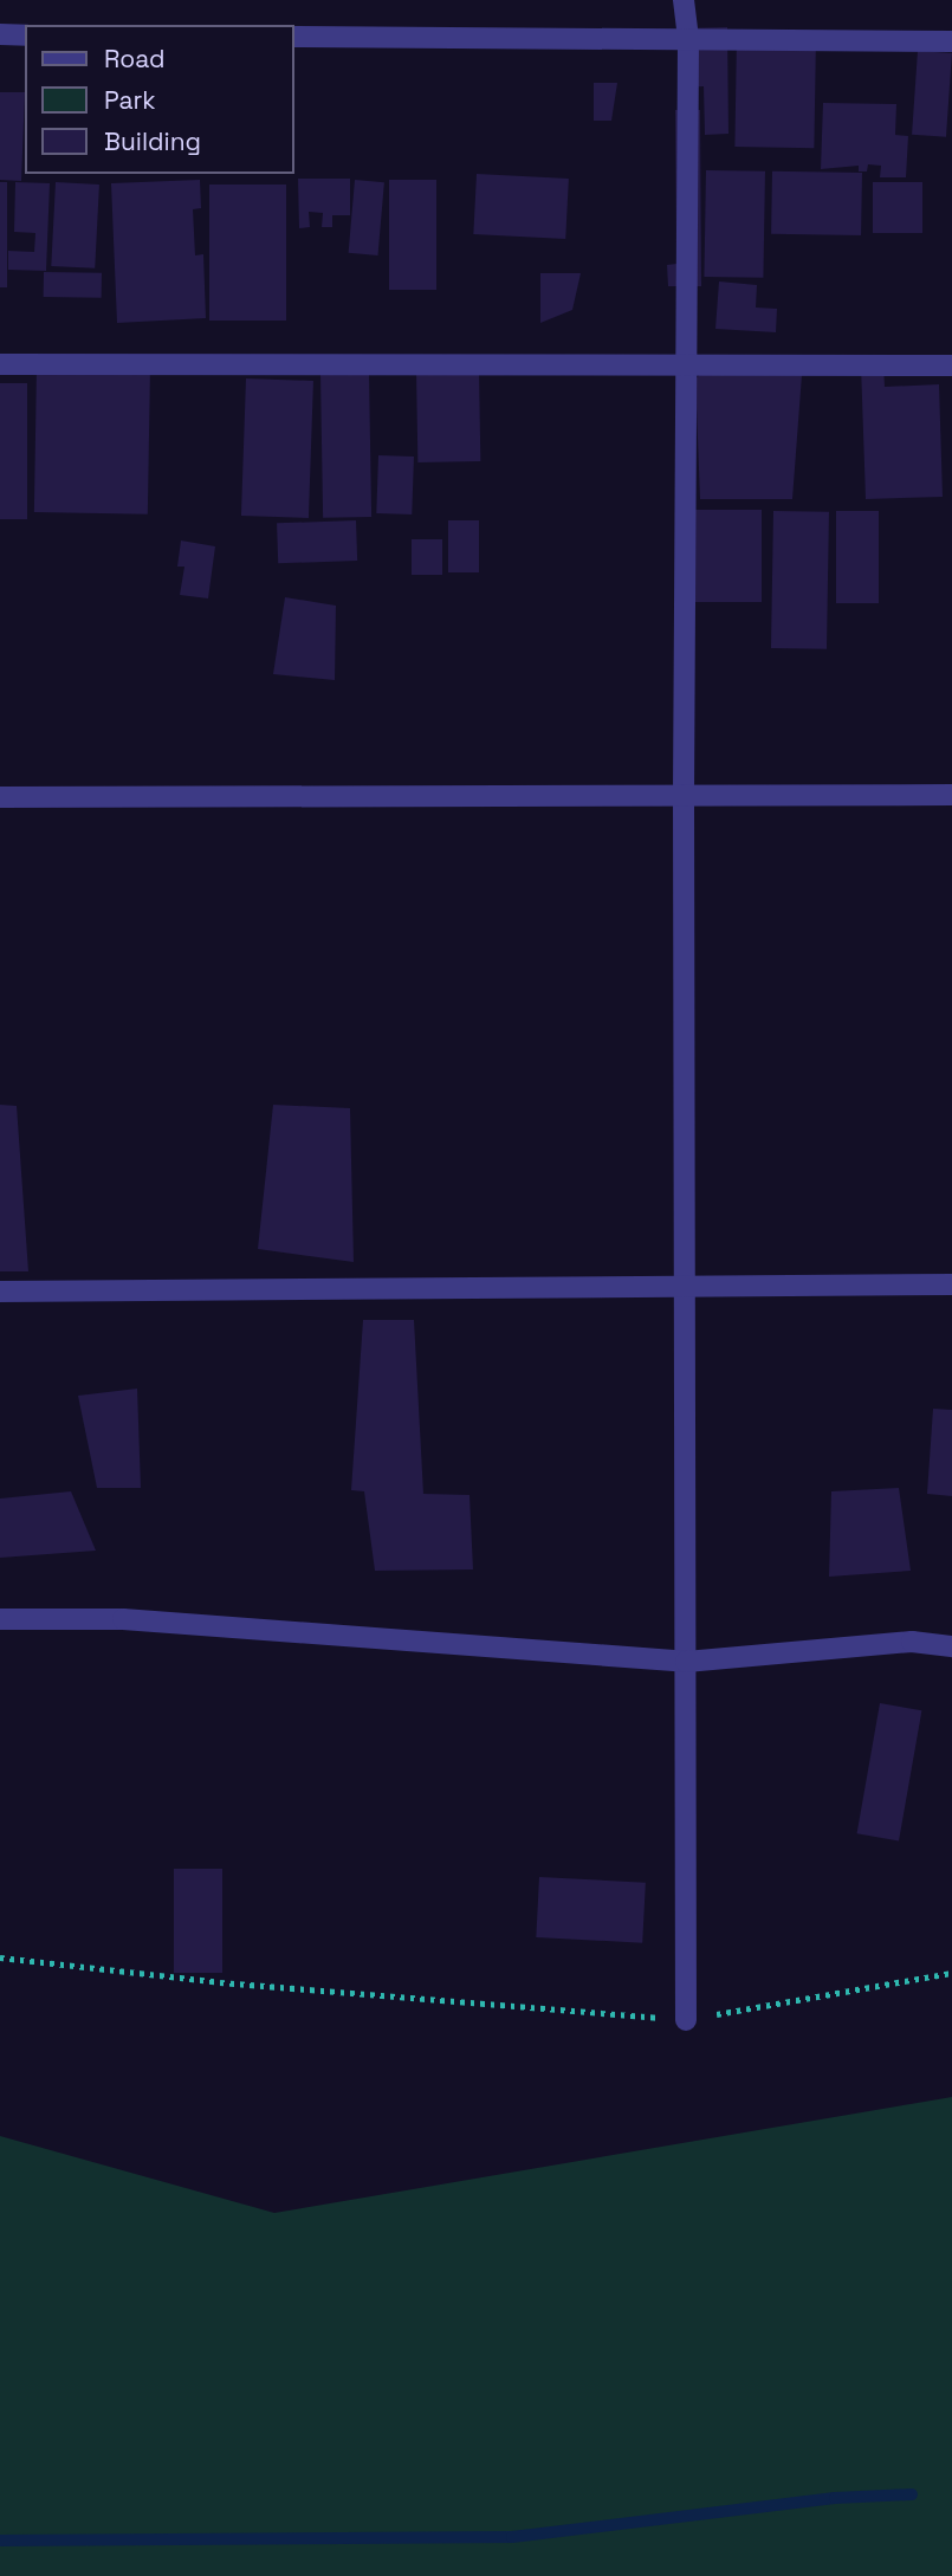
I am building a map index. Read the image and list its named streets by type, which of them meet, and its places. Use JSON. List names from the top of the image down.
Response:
{
  "legend": ["Road", "Park", "Building"]
}
